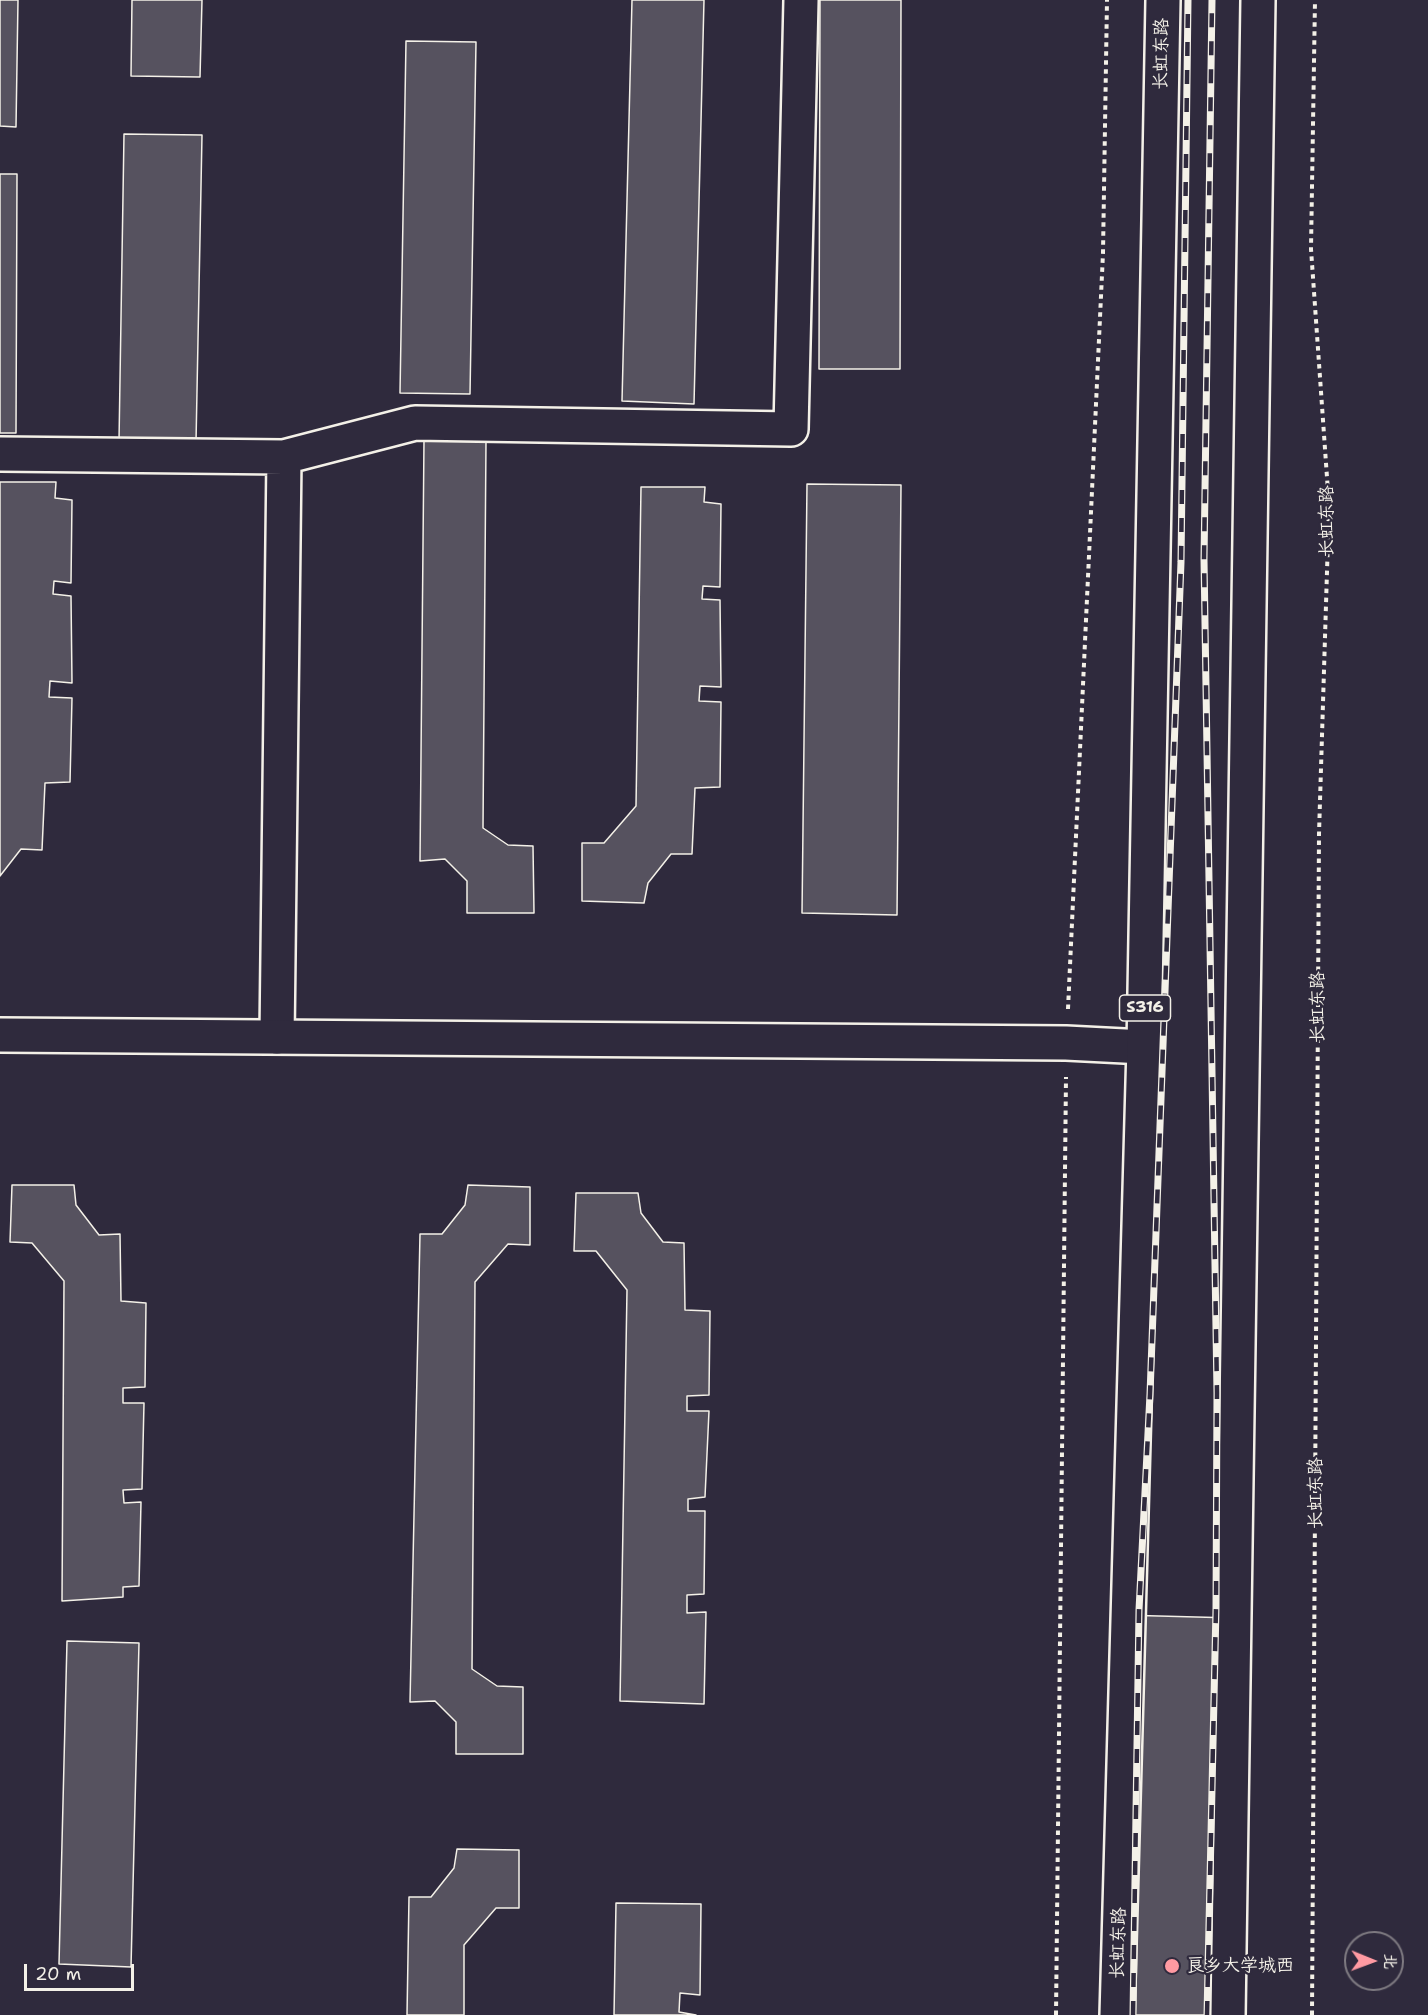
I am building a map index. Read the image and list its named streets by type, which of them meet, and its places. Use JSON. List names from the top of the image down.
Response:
{
  "streets": {
    "main road": ["长虹东路", "S316"]
  },
  "places": ["良乡大学城西"],
  "scale_bar": "20 m",
  "north": "right"
}
